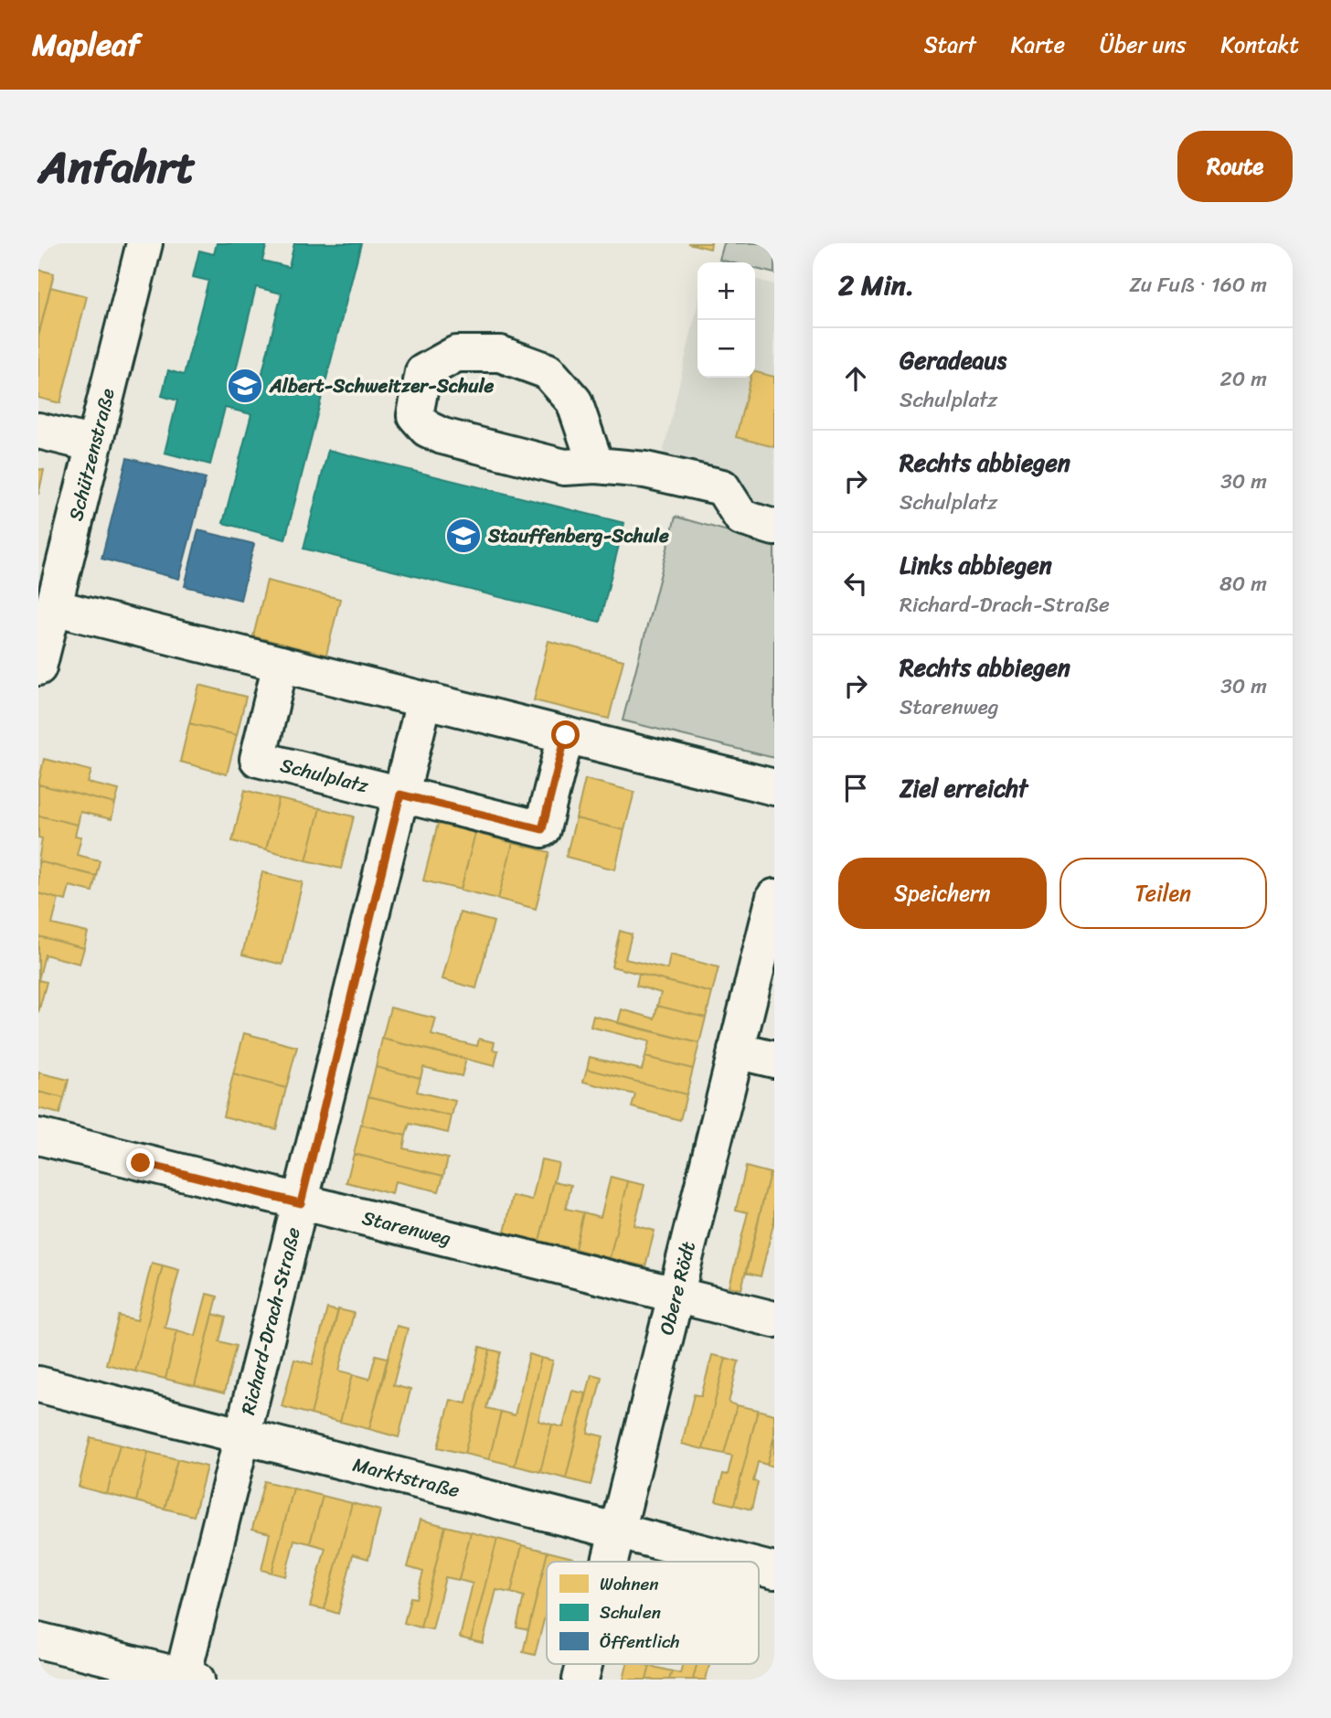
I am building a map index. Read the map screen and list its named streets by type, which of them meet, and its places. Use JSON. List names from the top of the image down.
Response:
{
  "streets": {
    "street": [
      "Schützenstraße",
      "Schulplatz",
      "Starenweg",
      "Obere Rödt",
      "Richard-Drach-Straße",
      "Marktstraße"
    ]
  },
  "crossings": [
    ["Schulplatz", "Richard-Drach-Straße"],
    ["Starenweg", "Obere Rödt"],
    ["Starenweg", "Richard-Drach-Straße"],
    ["Obere Rödt", "Marktstraße"],
    ["Richard-Drach-Straße", "Marktstraße"]
  ],
  "places": {
    "school or university": ["Albert-Schweitzer-Schule", "Stauffenberg-Schule"]
  },
  "legend": ["Wohnen", "Schulen", "Öffentlich"],
  "page": {
    "header": "Mapleaf",
    "nav": [
      "Start",
      "Karte",
      "Über uns",
      "Kontakt"
    ],
    "title": "Anfahrt",
    "buttons": [
      "Route",
      ["Speichern", "Teilen"]
    ],
    "heading": ["2 Min.", "Zu Fuß · 160 m"],
    "map_buttons": ["+", "−"],
    "list": [
      ["Geradeaus", "Schulplatz", "20 m"],
      ["Rechts abbiegen", "Schulplatz", "30 m"],
      ["Links abbiegen", "Richard-Drach-Straße", "80 m"],
      ["Rechts abbiegen", "Starenweg", "30 m"],
      "Ziel erreicht"
    ]
  }
}
